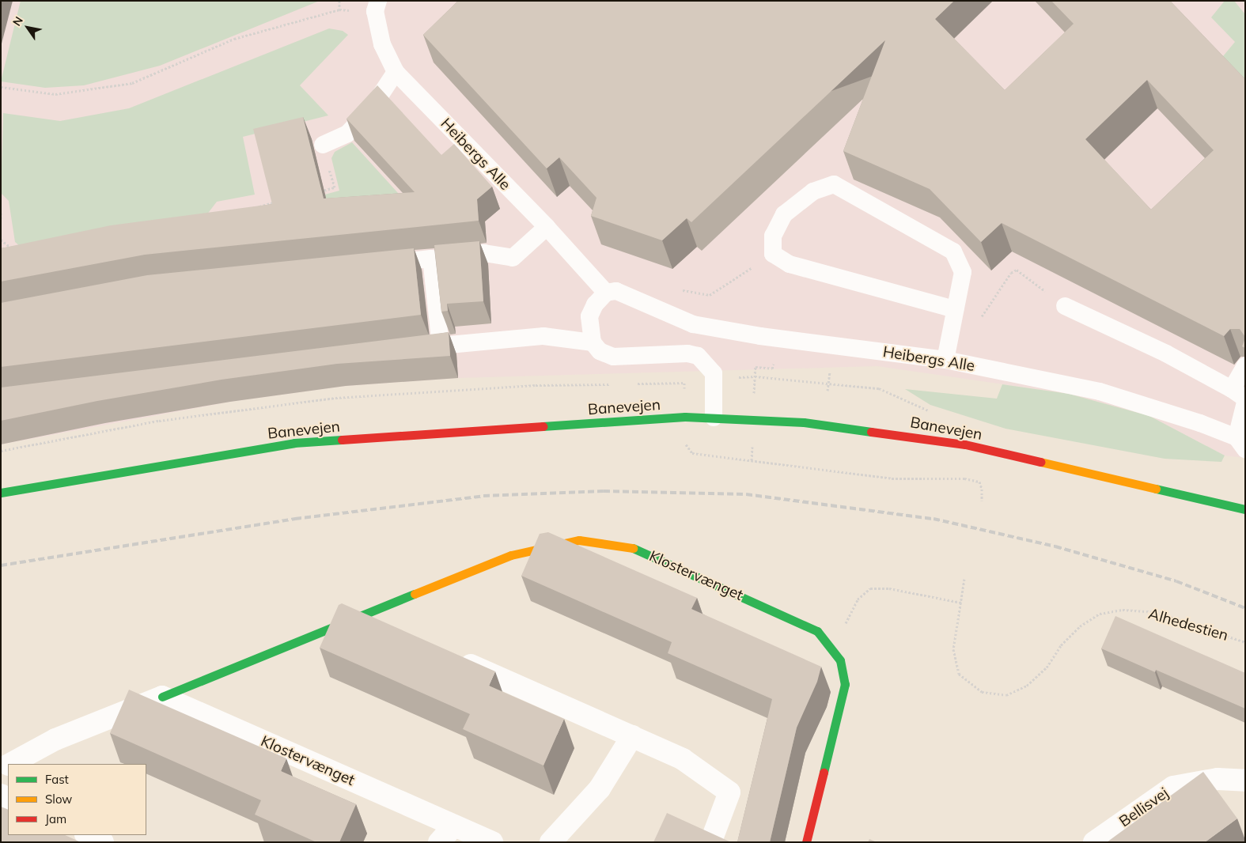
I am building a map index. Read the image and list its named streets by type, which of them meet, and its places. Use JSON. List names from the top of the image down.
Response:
{
  "streets": {
    "main road": ["Banevejen", "Klostervænget"],
    "street": ["Bellisvej"],
    "lane": ["Heibergs Alle"],
    "path": ["Alhedestien"]
  },
  "legend": ["Fast", "Slow", "Jam"],
  "north": "top left"
}
